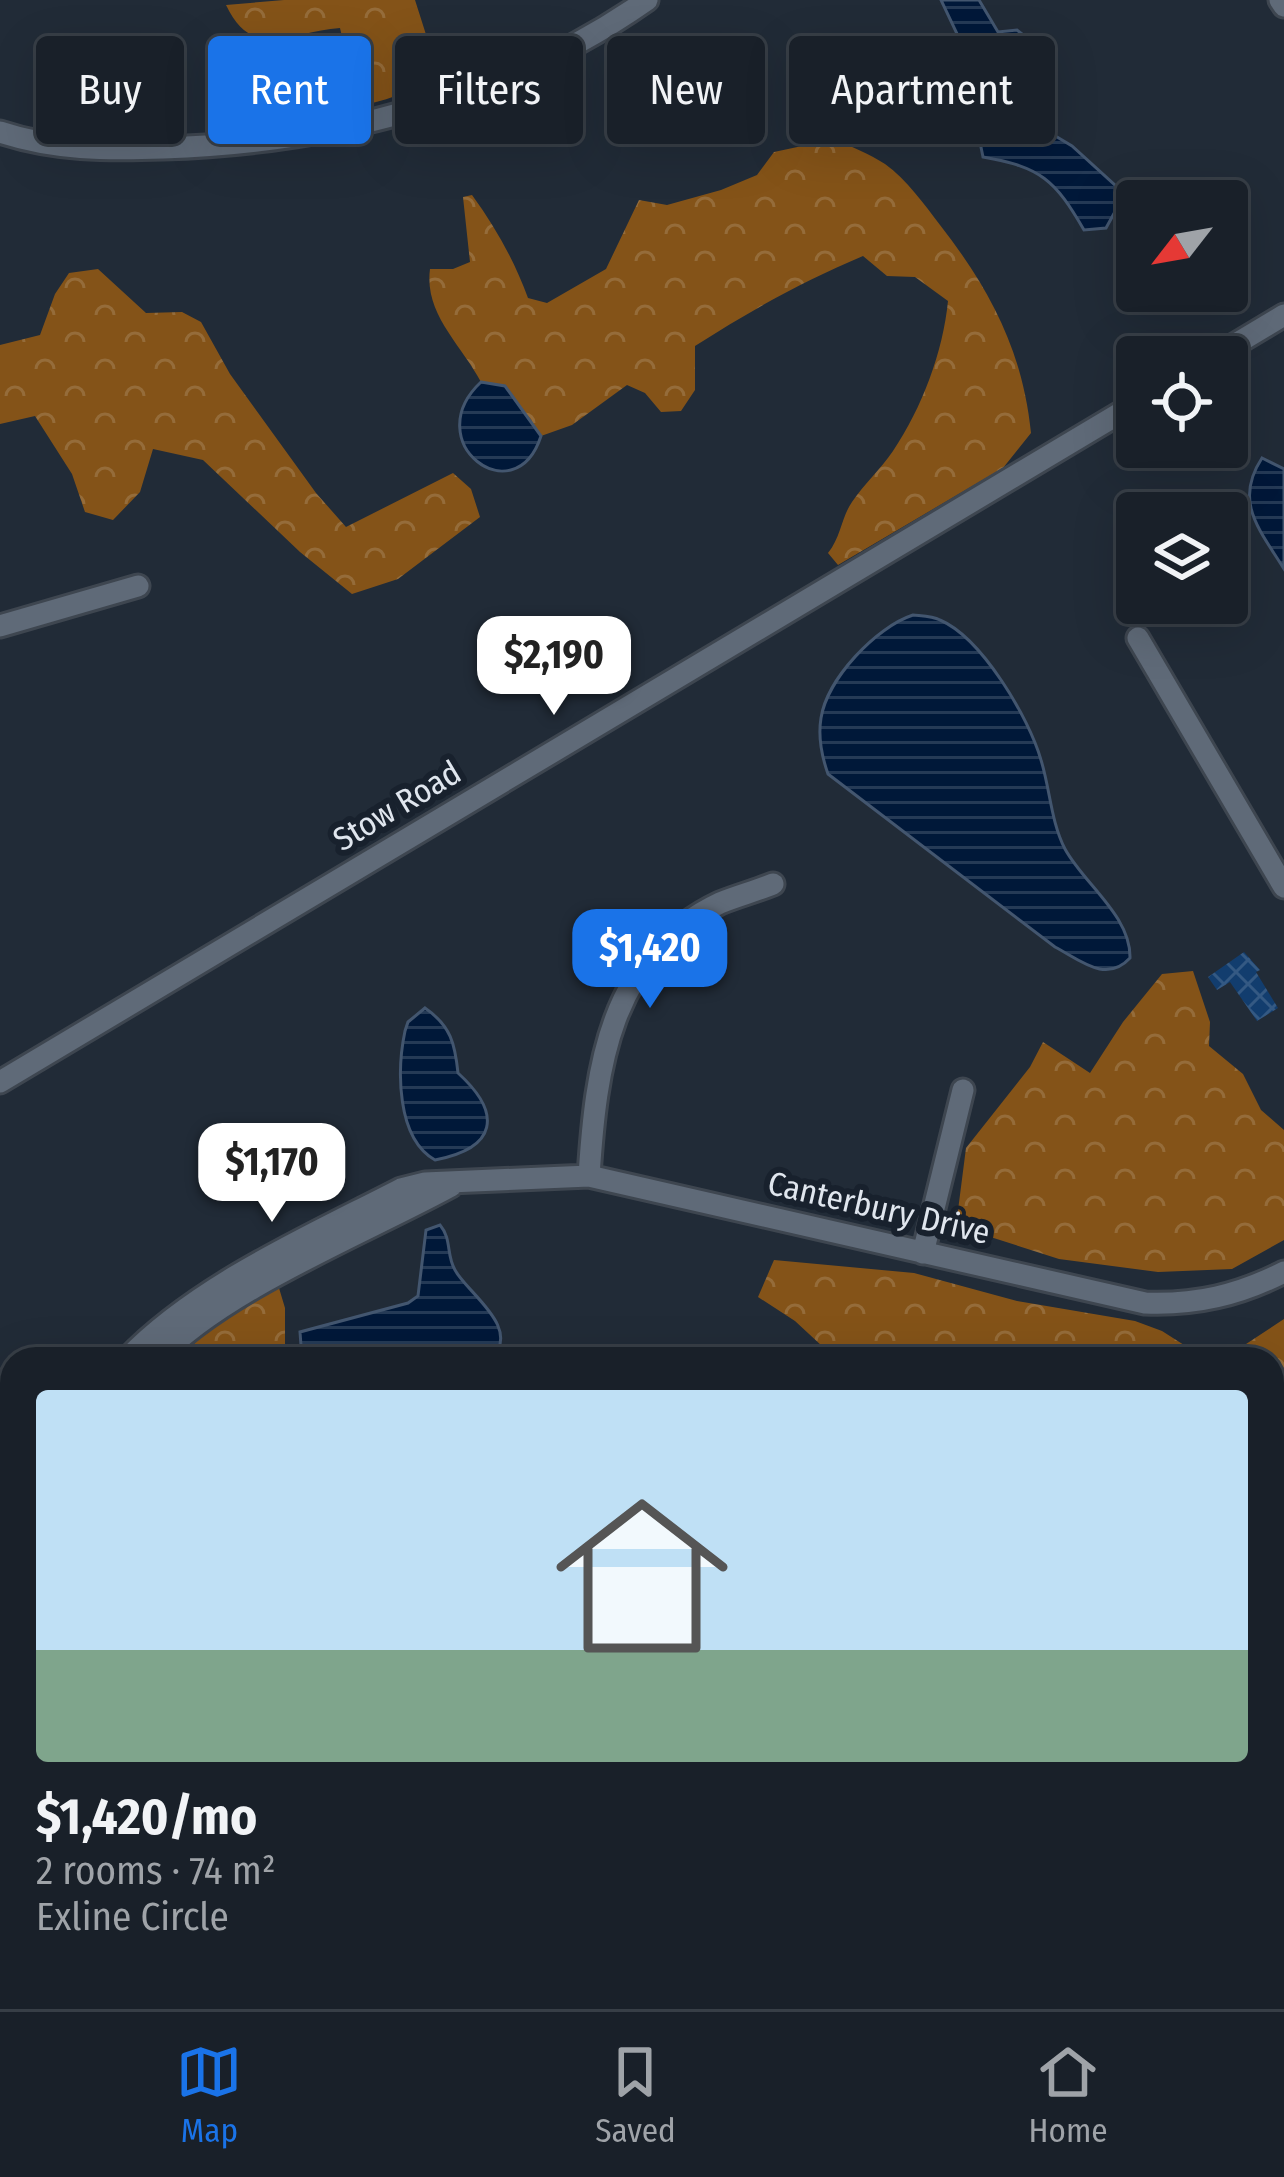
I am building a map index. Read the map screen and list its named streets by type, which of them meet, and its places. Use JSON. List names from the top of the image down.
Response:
{
  "streets": {
    "street": ["Stow Road", "Canterbury Drive"]
  },
  "north": "bottom left",
  "page": {
    "chip": [
      "Buy",
      "Rent",
      "Filters",
      "New",
      "Apartment"
    ],
    "price": ["$2,190", "$1,420", "$1,170"],
    "list": [
      {
        "name": "$1,420/mo",
        "note": "2 rooms · 74 m² · Exline Circle"
      }
    ],
    "tabs": ["Map", "Saved", "Home"]
  }
}
